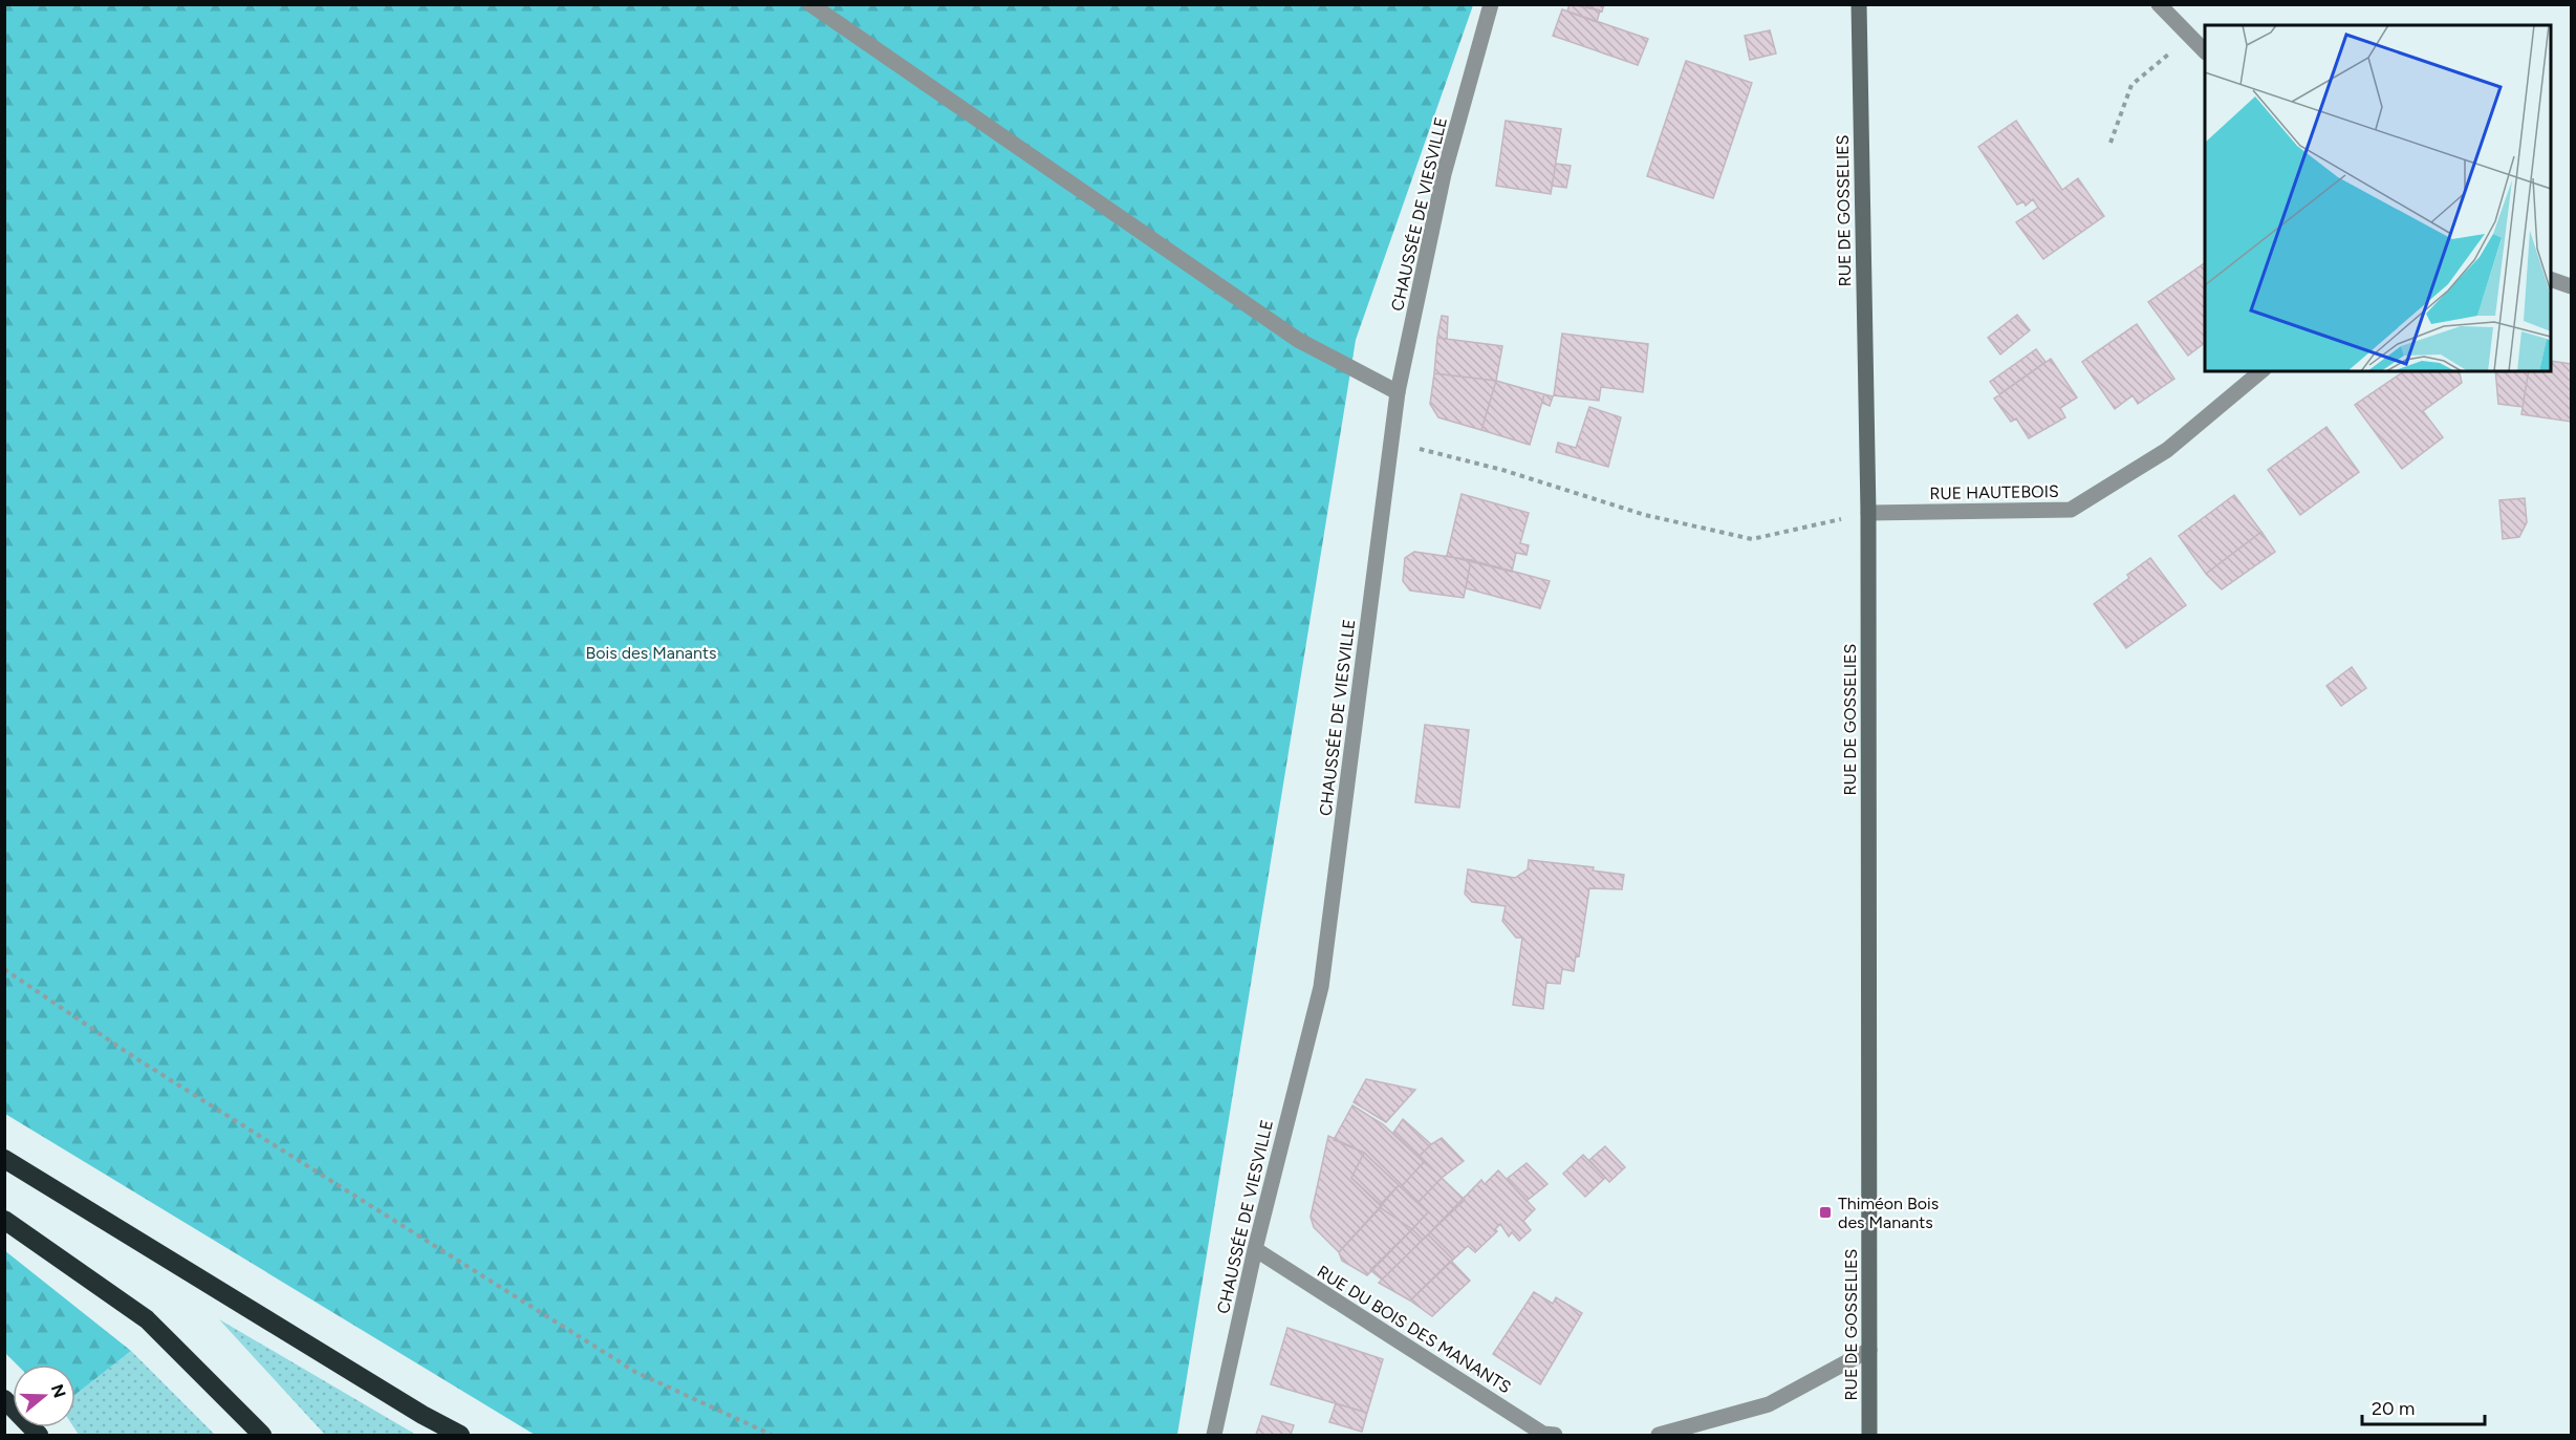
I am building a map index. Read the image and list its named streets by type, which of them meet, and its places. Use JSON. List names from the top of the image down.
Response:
{
  "streets": {
    "street": [
      "RUE DE GOSSELIES",
      "CHAUSSÉE DE VIESVILLE",
      "RUE HAUTEBOIS",
      "RUE DU BOIS DES MANANTS"
    ]
  },
  "crossings": [
    ["RUE DE GOSSELIES", "RUE HAUTEBOIS"],
    ["CHAUSSÉE DE VIESVILLE", "RUE DU BOIS DES MANANTS"]
  ],
  "parks": ["Bois des Manants"],
  "places": {
    "transit": ["Thiméon Bois des Manants"]
  },
  "scale_bar": "20 m",
  "north": "right"
}
